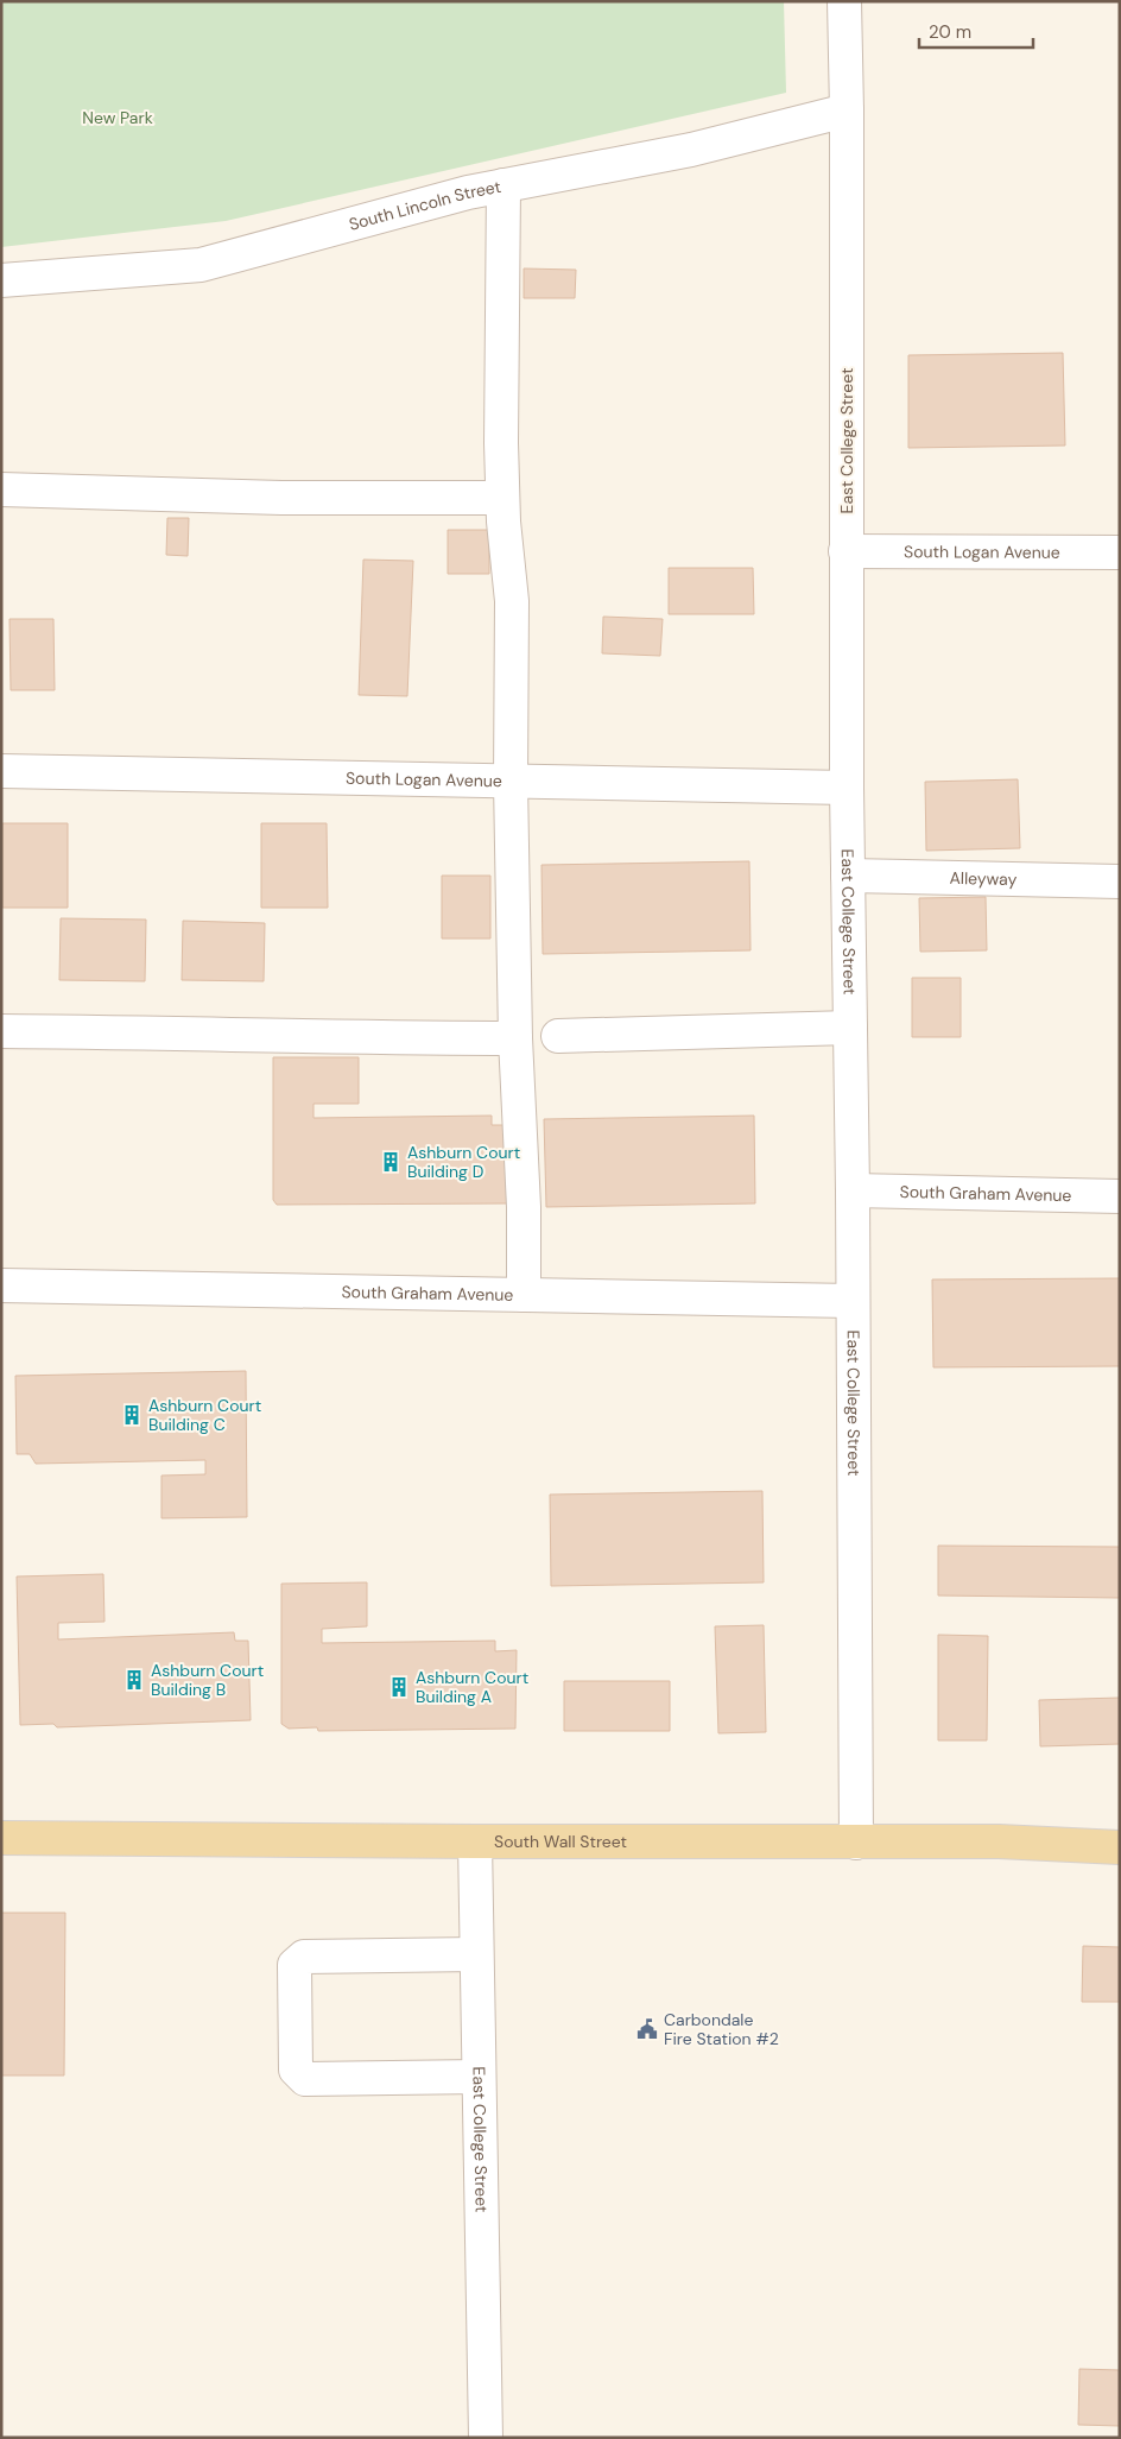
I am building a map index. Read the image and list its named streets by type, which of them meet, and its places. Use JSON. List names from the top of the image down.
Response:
{
  "streets": {
    "main road": ["South Wall Street"],
    "street": [
      "South Lincoln Street",
      "East College Street",
      "South Logan Avenue",
      "Alleyway",
      "South Graham Avenue"
    ]
  },
  "crossings": [
    ["South Lincoln Street", "East College Street"],
    ["East College Street", "South Logan Avenue"],
    ["East College Street", "Alleyway"],
    ["East College Street", "South Graham Avenue"],
    ["East College Street", "South Wall Street"]
  ],
  "parks": ["New Park"],
  "places": {
    "building": [
      "Ashburn Court Building D",
      "Ashburn Court Building C",
      "Ashburn Court Building B",
      "Ashburn Court Building A"
    ],
    "public building": ["Carbondale Fire Station #2"]
  },
  "scale_bar": "20 m"
}
